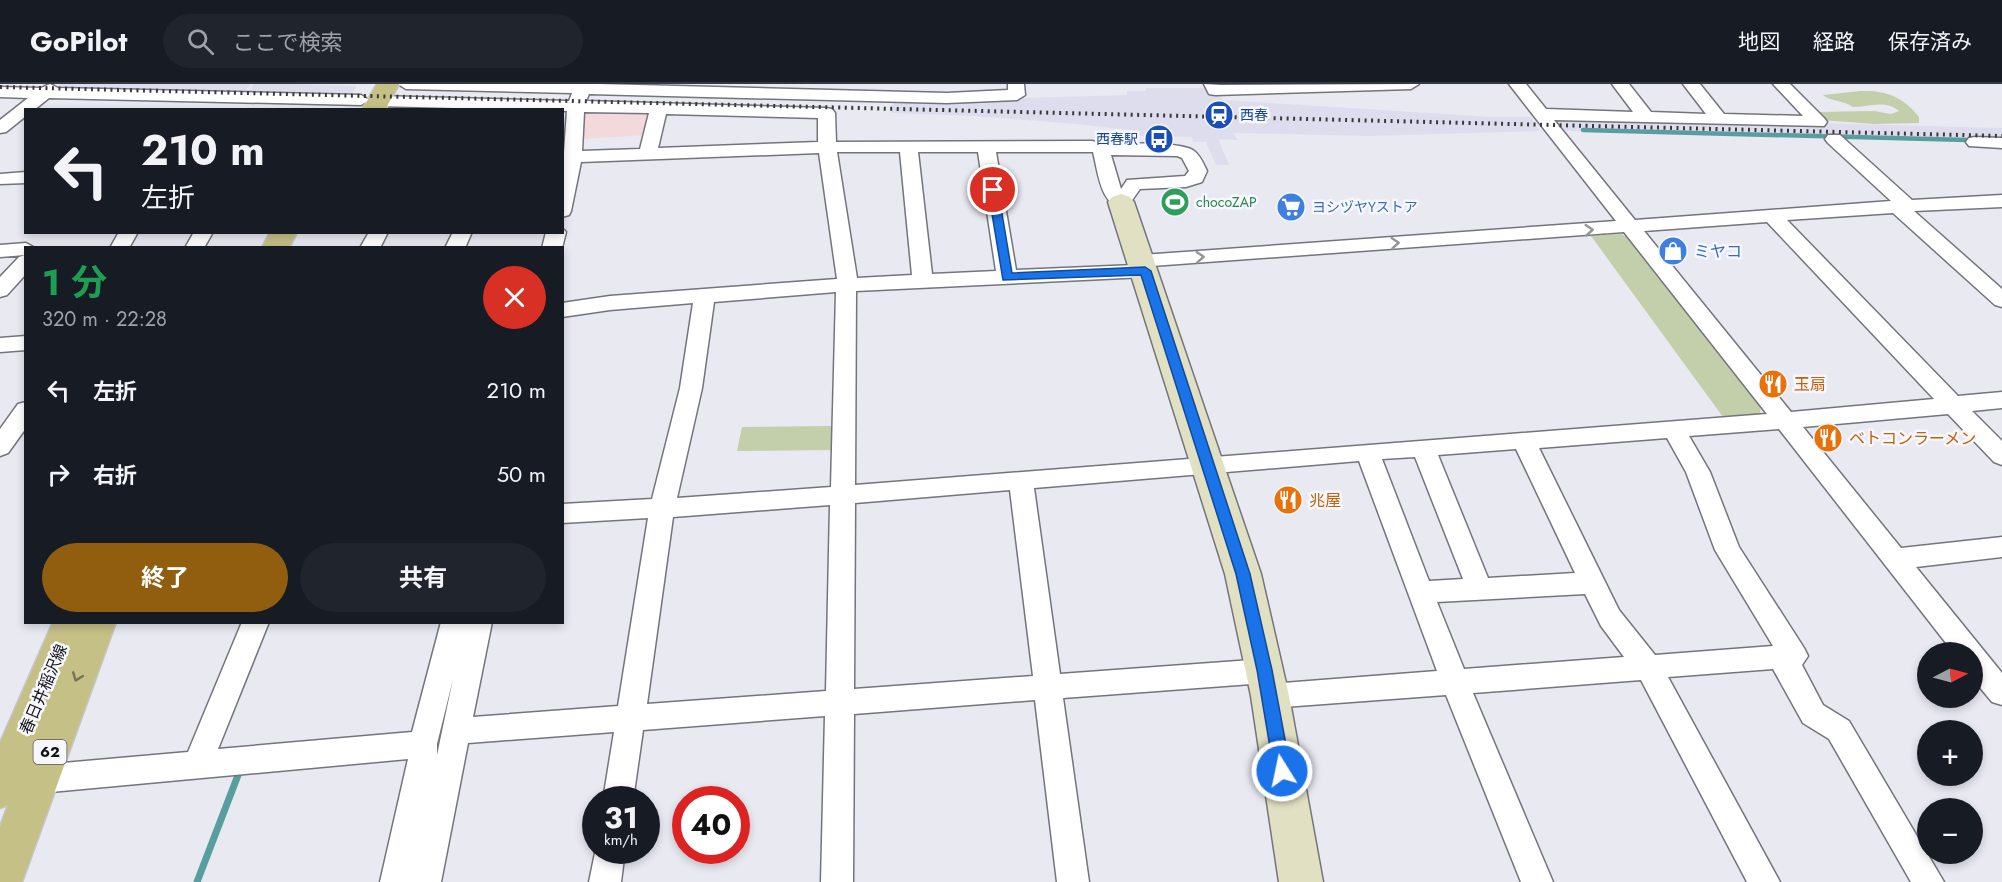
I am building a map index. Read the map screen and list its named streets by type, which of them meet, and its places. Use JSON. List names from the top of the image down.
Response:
{
  "streets": {
    "main road": ["春日井稲沢線", "62"]
  },
  "places": {
    "station": ["西春"],
    "bus stop": ["西春駅"],
    "sports": ["chocoZAP"],
    "supermarket": ["ヨシヅヤYストア"],
    "shop": ["ミヤコ"],
    "restaurant": ["玉扇", "ベトコンラーメン", "兆屋"]
  },
  "north": "right",
  "page": {
    "header": "GoPilot",
    "search": "ここで検索",
    "nav": ["地図", "経路", "保存済み"],
    "turn": ["210 m", "左折"],
    "heading": ["1 分", "320 m · 22:28"],
    "list": [
      {
        "name": "左折",
        "value": "210 m"
      },
      {
        "name": "右折",
        "value": "50 m"
      }
    ],
    "buttons": ["終了", "共有"],
    "map_buttons": ["+", "−"],
    "speed": "31 km/h",
    "limit": "40"
  }
}
